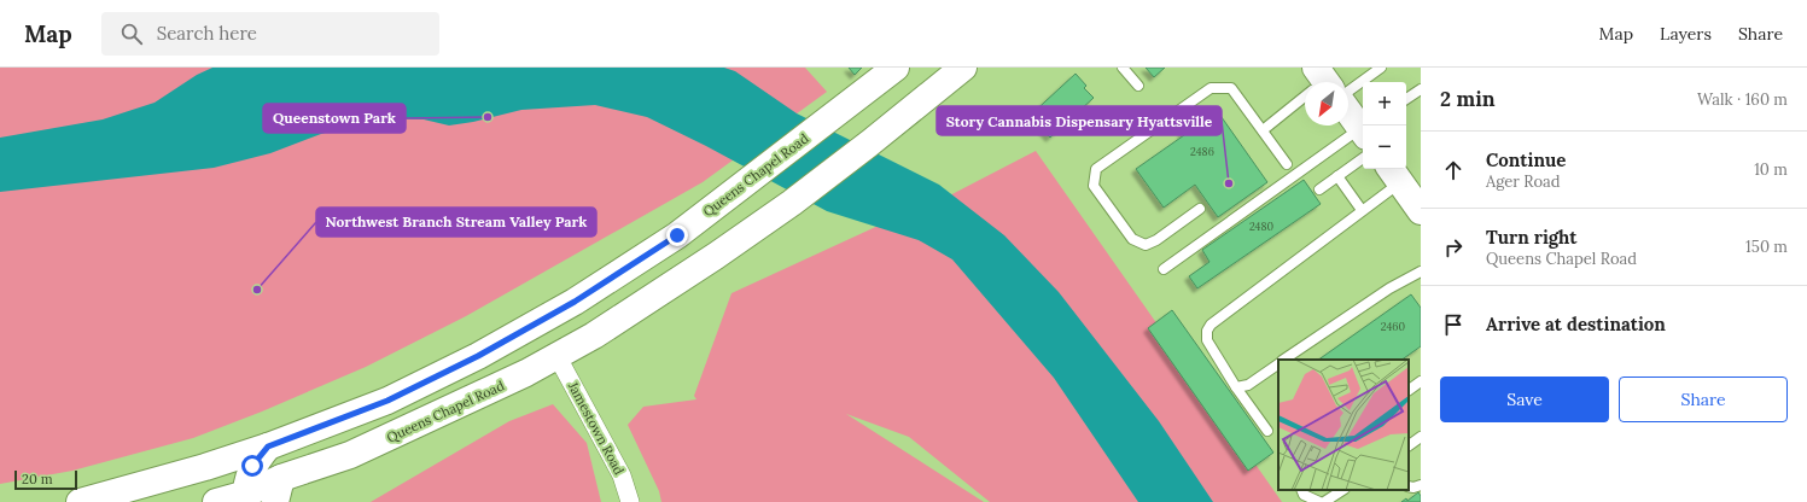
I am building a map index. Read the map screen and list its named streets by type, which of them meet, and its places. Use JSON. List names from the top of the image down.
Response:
{
  "streets": {
    "main road": ["Queens Chapel Road"],
    "street": ["Jamestown Road"]
  },
  "crossings": [
    ["Queens Chapel Road", "Jamestown Road"]
  ],
  "places": ["Queenstown Park", "Story Cannabis Dispensary Hyattsville", "Northwest Branch Stream Valley Park"],
  "house_numbers": ["2486", "2480", "2460"],
  "scale_bar": "20 m",
  "north": "bottom left",
  "page": {
    "header": "Map",
    "search": "Search here",
    "nav": ["Map", "Layers", "Share"],
    "heading": ["2 min", "Walk · 160 m"],
    "map_buttons": ["+", "−"],
    "list": [
      ["Continue", "Ager Road", "10 m"],
      ["Turn right", "Queens Chapel Road", "150 m"],
      "Arrive at destination"
    ],
    "buttons": ["Save", "Share"],
    "scale": "20 m"
  }
}
